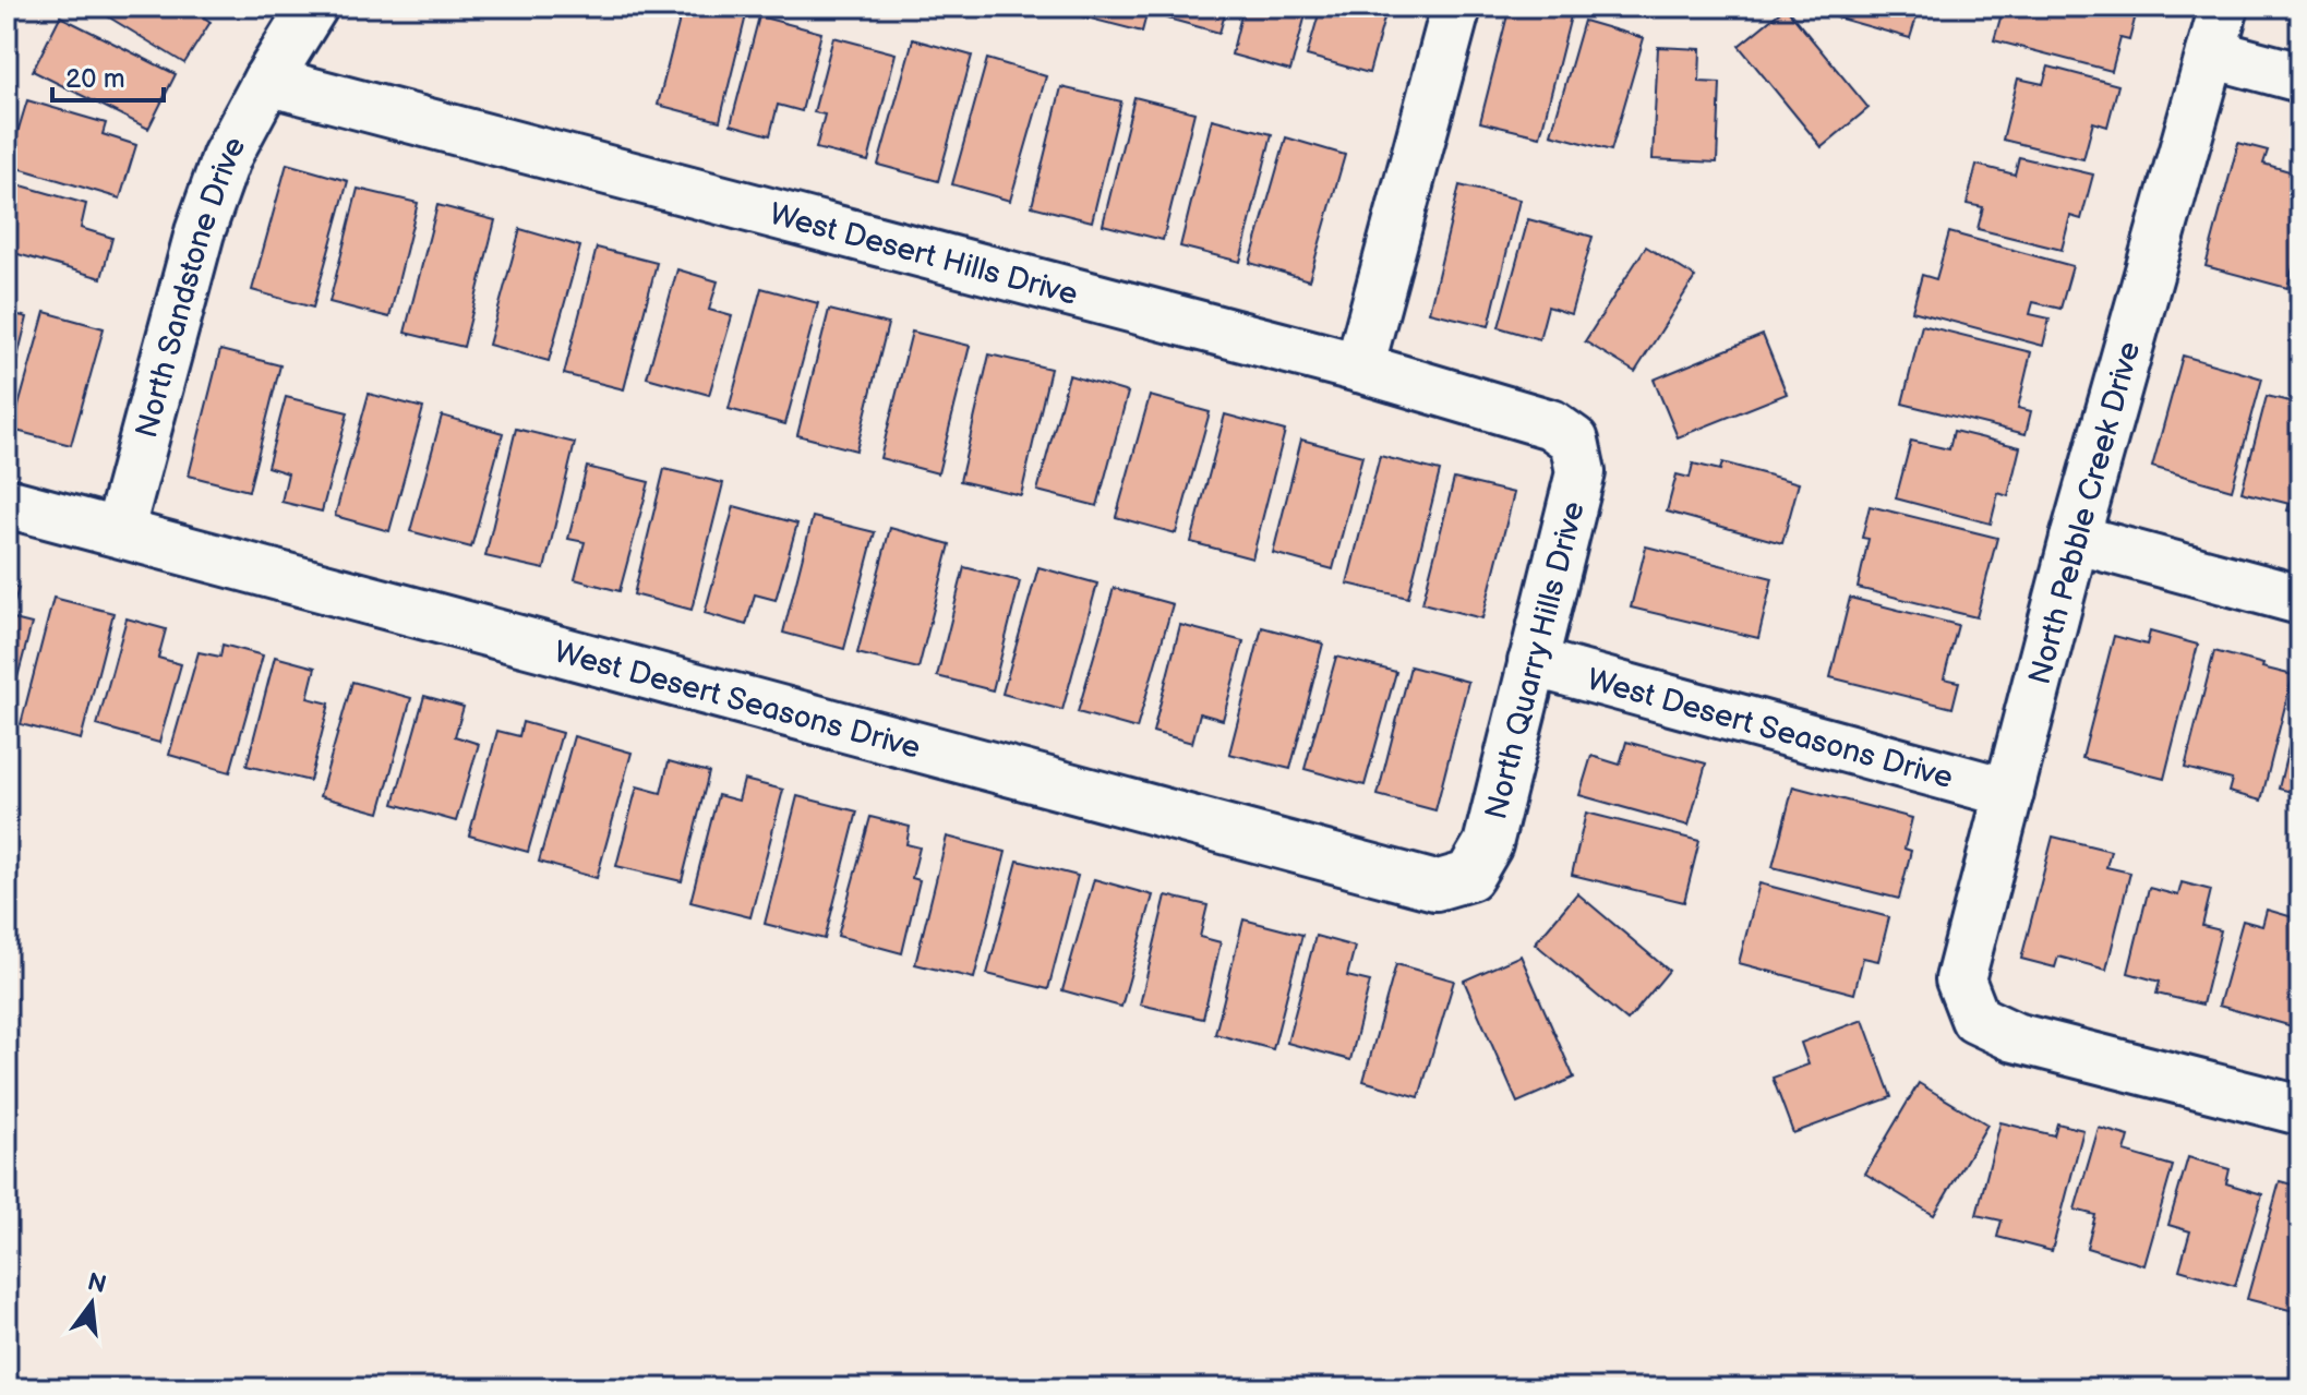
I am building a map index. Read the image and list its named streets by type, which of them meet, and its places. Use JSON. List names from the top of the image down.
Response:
{
  "streets": {
    "street": [
      "West Desert Hills Drive",
      "North Sandstone Drive",
      "North Pebble Creek Drive",
      "North Quarry Hills Drive",
      "West Desert Seasons Drive"
    ]
  },
  "crossings": [
    ["West Desert Hills Drive", "North Sandstone Drive"],
    ["West Desert Hills Drive", "North Quarry Hills Drive"],
    ["North Sandstone Drive", "West Desert Seasons Drive"],
    ["North Pebble Creek Drive", "West Desert Seasons Drive"],
    ["North Quarry Hills Drive", "West Desert Seasons Drive"]
  ],
  "scale_bar": "20 m",
  "north": "top"
}
